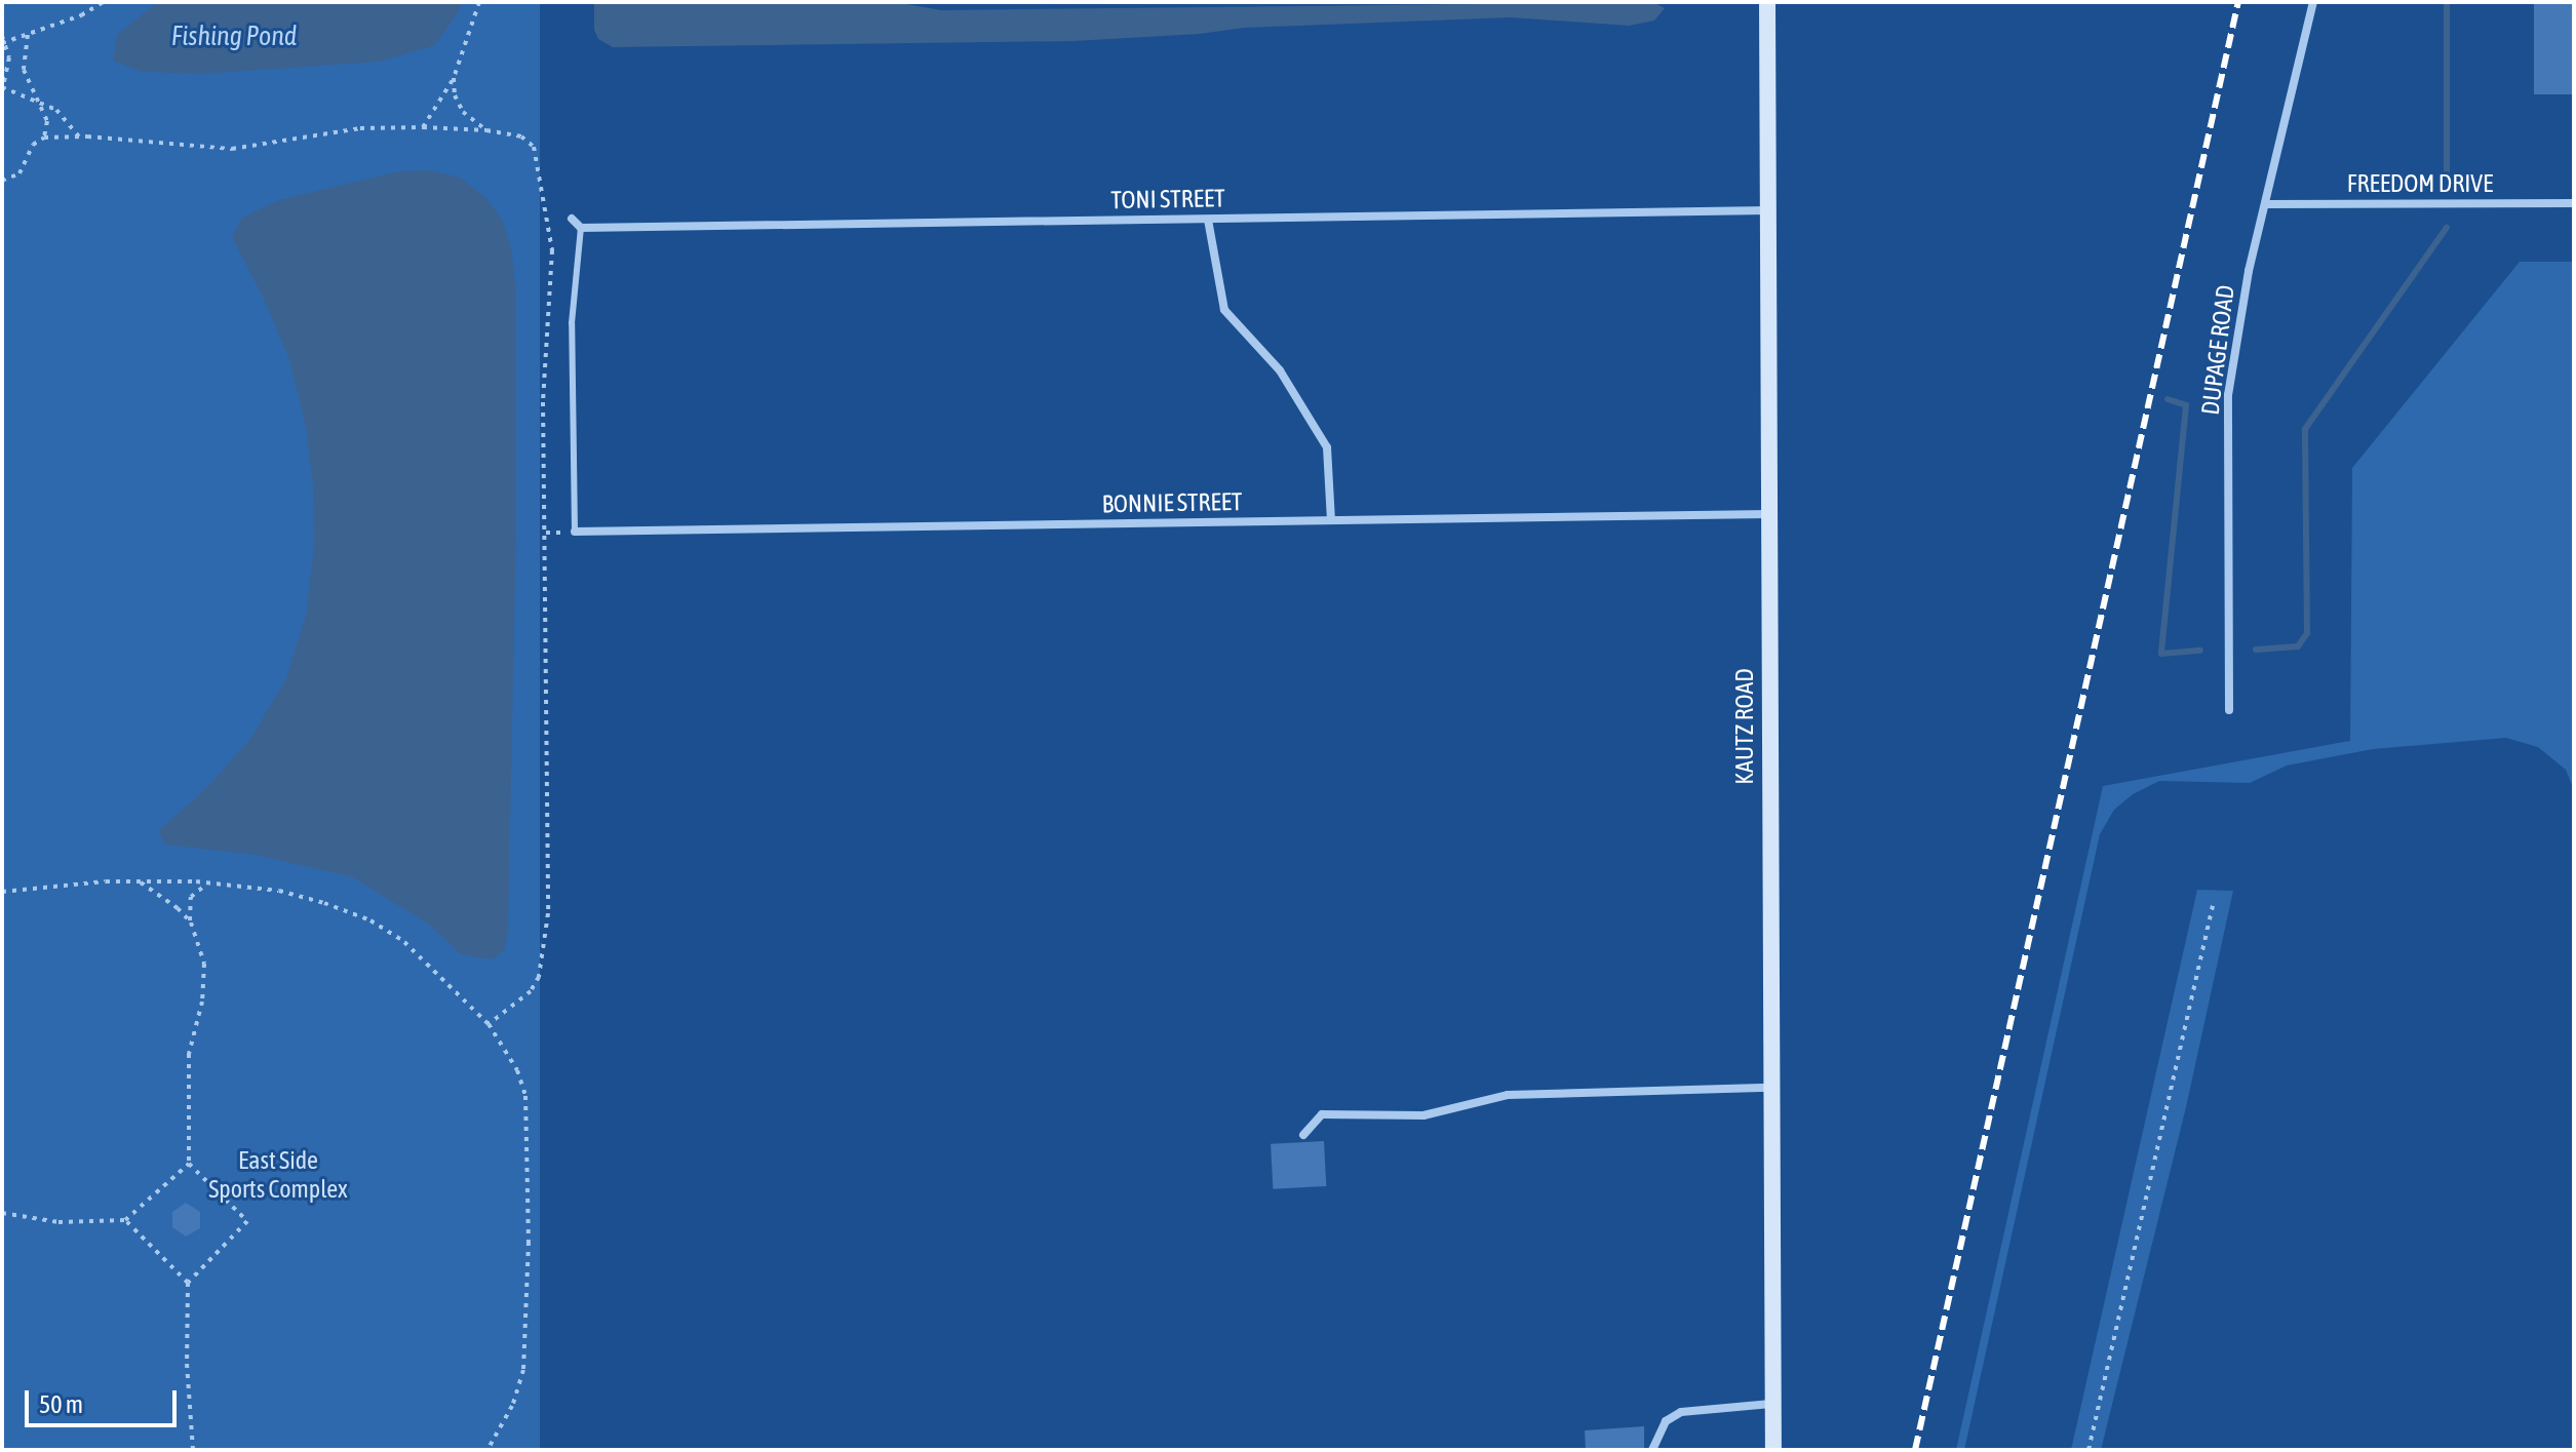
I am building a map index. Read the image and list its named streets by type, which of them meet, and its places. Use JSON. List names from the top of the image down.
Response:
{
  "streets": {
    "street": [
      "FREEDOM DRIVE",
      "TONI STREET",
      "DUPAGE ROAD",
      "BONNIE STREET",
      "KAUTZ ROAD"
    ]
  },
  "crossings": [
    ["FREEDOM DRIVE", "DUPAGE ROAD"],
    ["TONI STREET", "KAUTZ ROAD"],
    ["BONNIE STREET", "KAUTZ ROAD"]
  ],
  "water": ["Fishing Pond"],
  "parks": ["East Side Sports Complex"],
  "scale_bar": "50 m"
}
